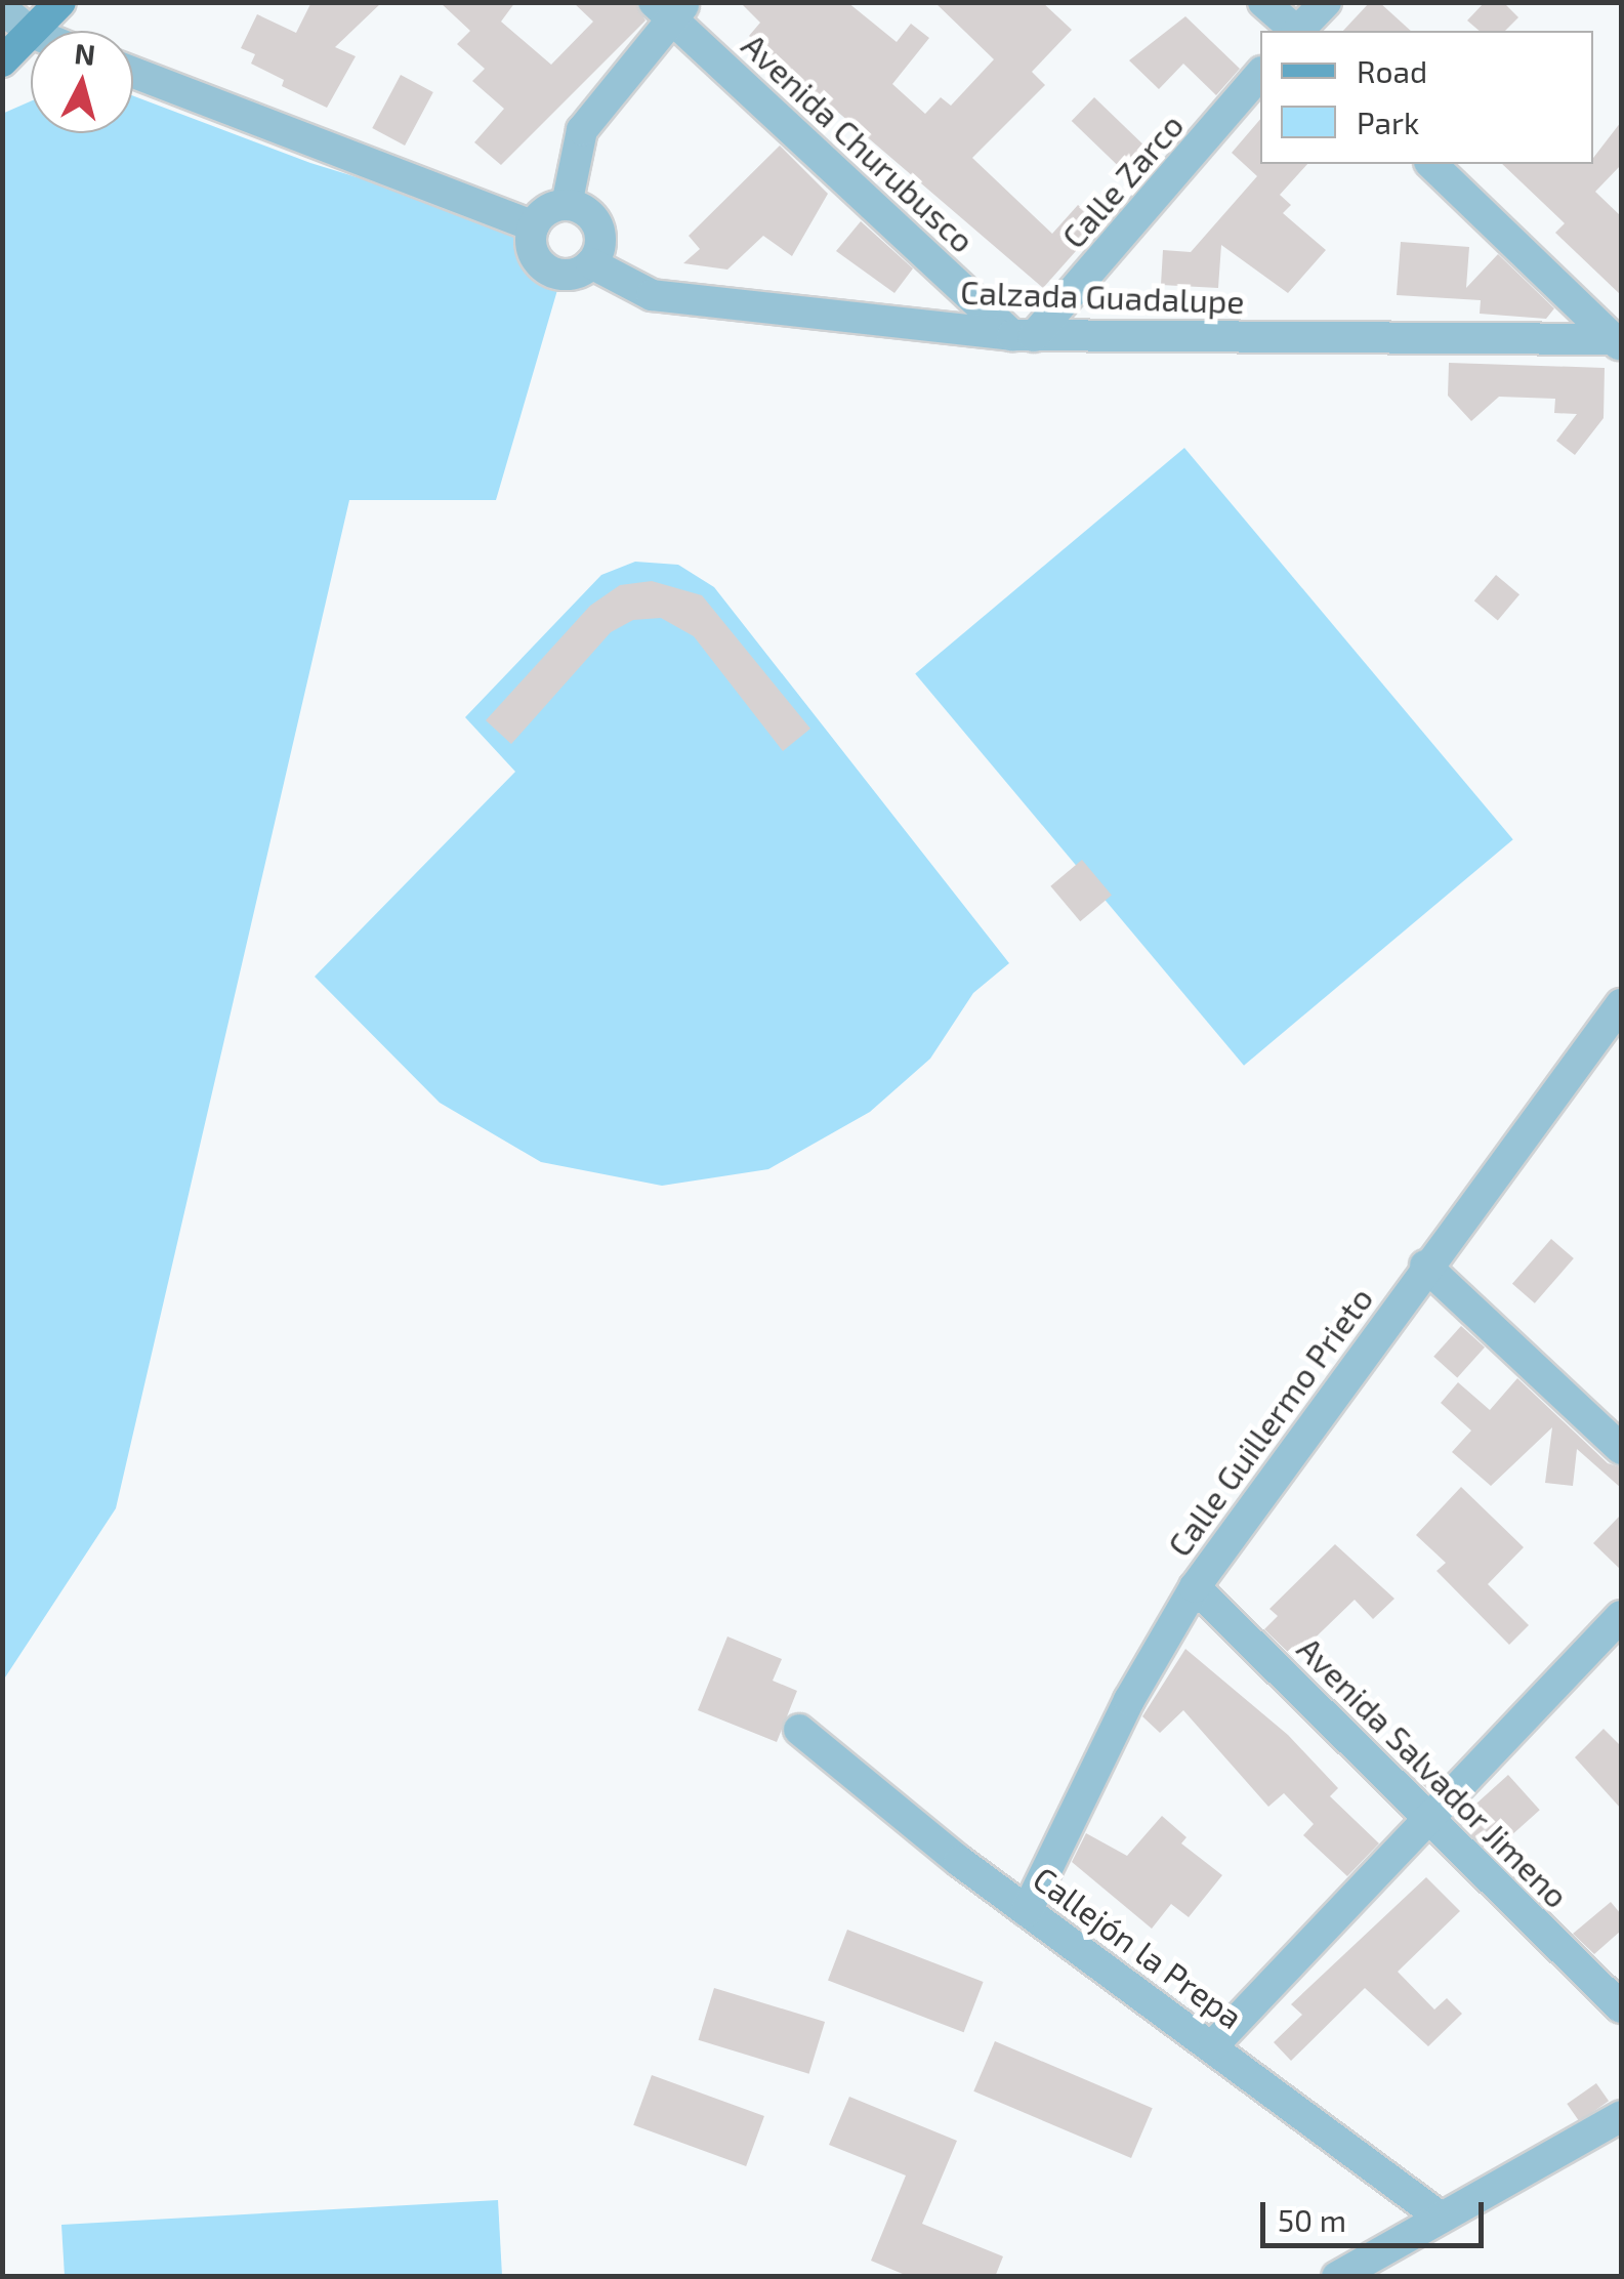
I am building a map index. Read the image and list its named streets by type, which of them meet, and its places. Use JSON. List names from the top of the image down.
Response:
{
  "streets": {
    "street": [
      "Avenida Churubusco",
      "Calle Zarco",
      "Calzada Guadalupe",
      "Calle Guillermo Prieto",
      "Avenida Salvador Jimeno",
      "Callejón la Prepa"
    ]
  },
  "crossings": [
    ["Avenida Churubusco", "Calle Zarco"],
    ["Avenida Churubusco", "Calzada Guadalupe"],
    ["Calle Zarco", "Calzada Guadalupe"],
    ["Calle Guillermo Prieto", "Avenida Salvador Jimeno"],
    ["Calle Guillermo Prieto", "Callejón la Prepa"]
  ],
  "legend": ["Road", "Park"],
  "scale_bar": "50 m",
  "north": "top"
}
